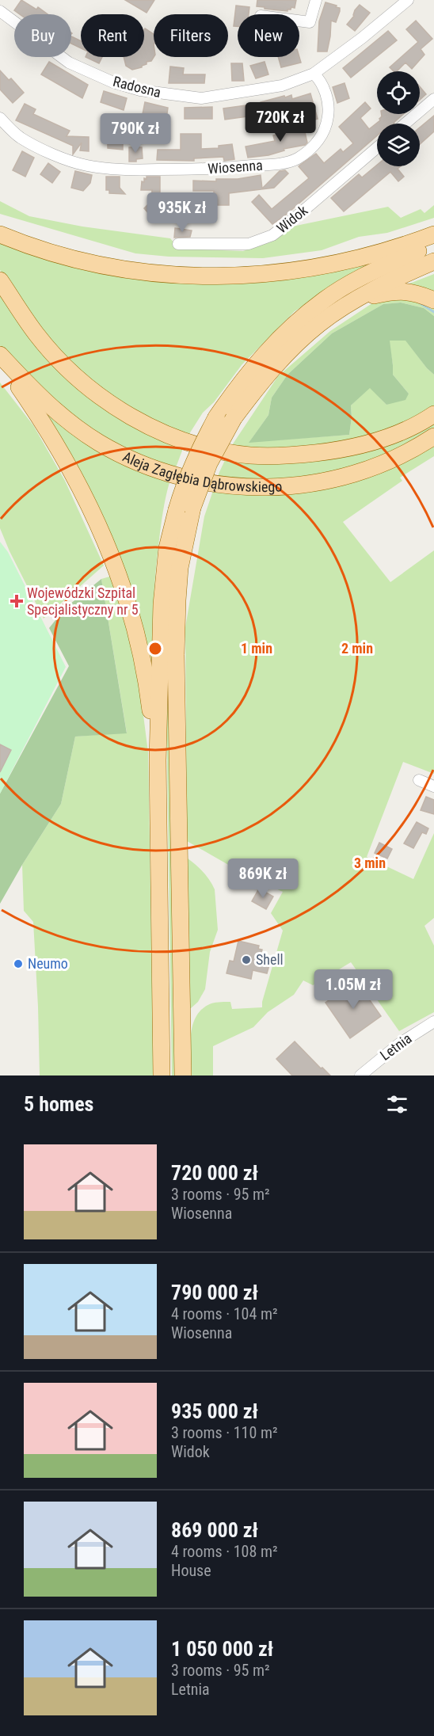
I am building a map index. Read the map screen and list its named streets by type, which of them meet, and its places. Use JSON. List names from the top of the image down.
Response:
{
  "streets": {
    "main road": ["Aleja Zagłębia Dąbrowskiego"],
    "street": [
      "Radosna",
      "Wiosenna",
      "Widok",
      "Letnia"
    ]
  },
  "crossings": [
    ["Radosna", "Wiosenna"]
  ],
  "places": {
    "health": ["Wojewódzki Szpital Specjalistyczny nr 5"],
    "other": ["Shell", "Neumo"]
  },
  "page": {
    "chip": [
      "Buy",
      "Rent",
      "Filters",
      "New"
    ],
    "price": [
      "720K zł",
      "790K zł",
      "935K zł",
      "869K zł",
      "1.05M zł"
    ],
    "heading": "5 homes",
    "list": [
      {
        "name": "720 000 zł",
        "note": "3 rooms · 95 m² · Wiosenna"
      },
      {
        "name": "790 000 zł",
        "note": "4 rooms · 104 m² · Wiosenna"
      },
      {
        "name": "935 000 zł",
        "note": "3 rooms · 110 m² · Widok"
      },
      {
        "name": "869 000 zł",
        "note": "4 rooms · 108 m² · House"
      },
      {
        "name": "1 050 000 zł",
        "note": "3 rooms · 95 m² · Letnia"
      }
    ]
  },
  "rings": ["1 min", "2 min", "3 min"]
}
